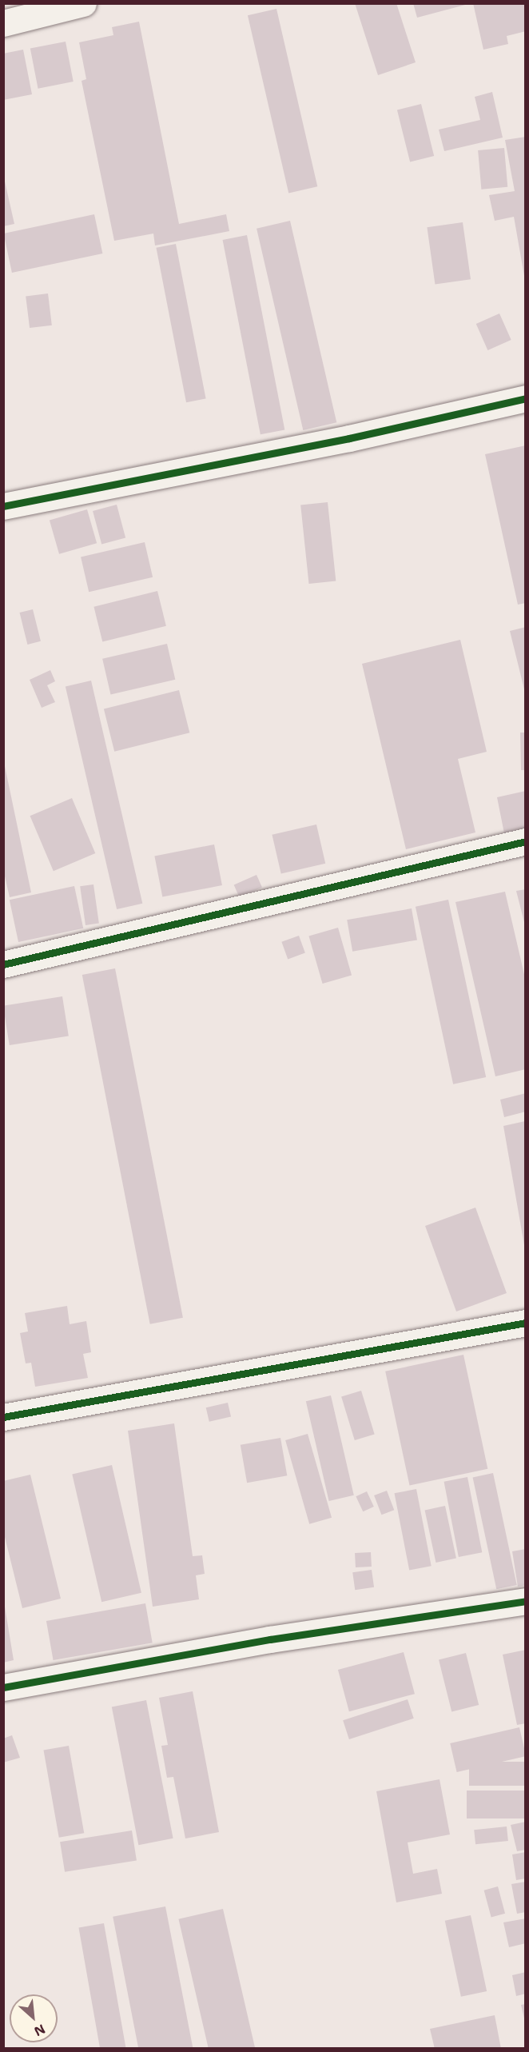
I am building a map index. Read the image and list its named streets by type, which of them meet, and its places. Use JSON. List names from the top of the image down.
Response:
{
  "north": "bottom right"
}
